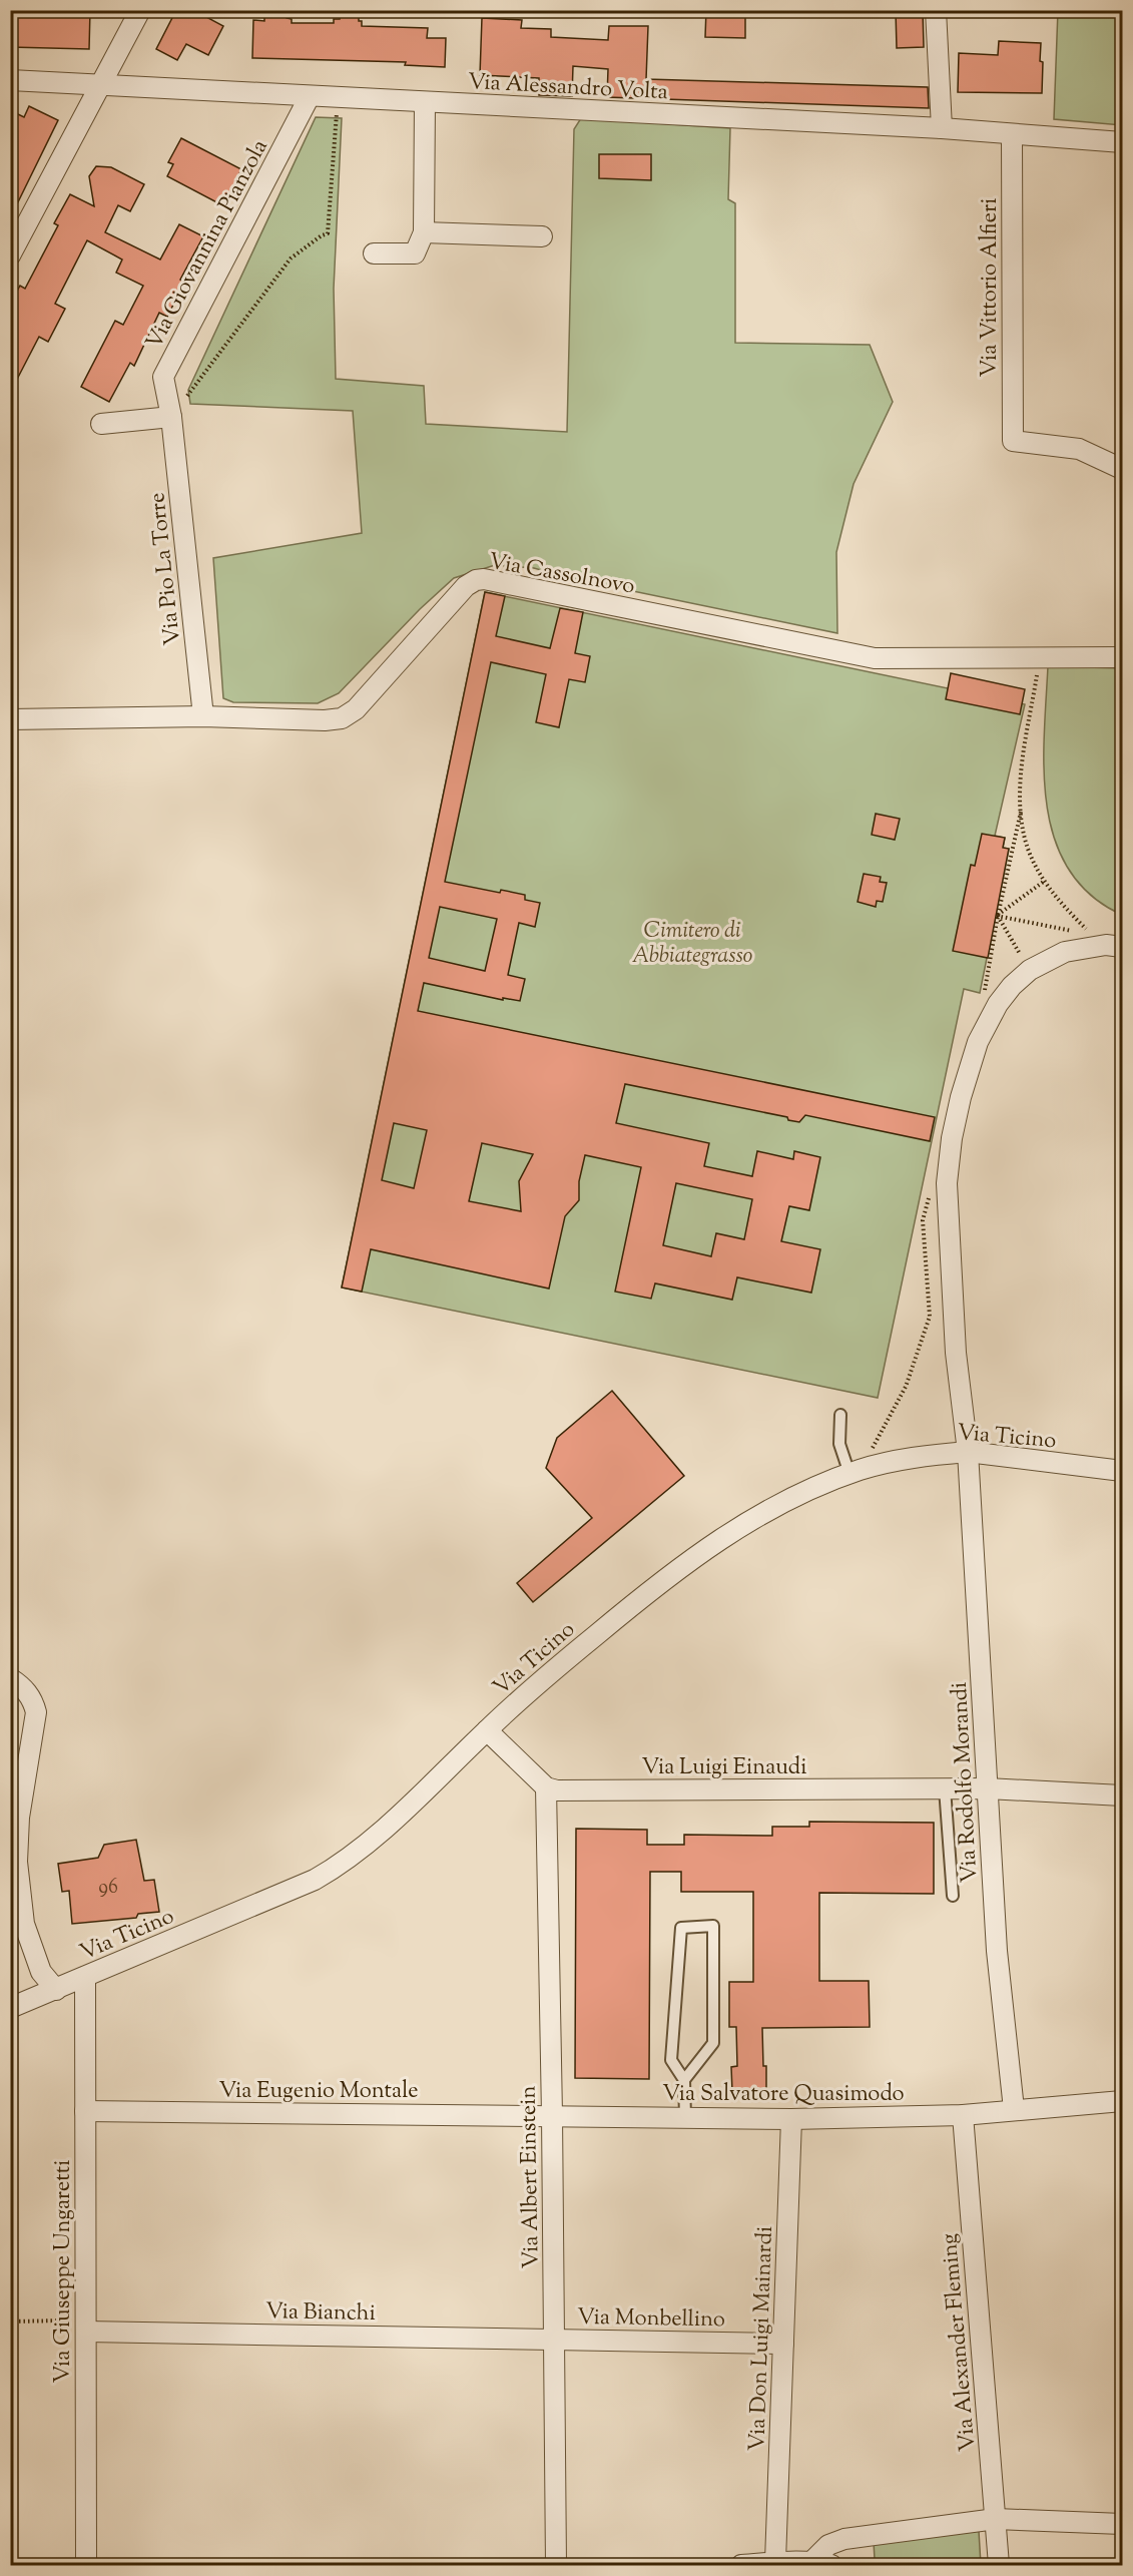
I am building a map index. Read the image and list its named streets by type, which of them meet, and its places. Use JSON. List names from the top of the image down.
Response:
{
  "streets": {
    "street": [
      "Via Alessandro Volta",
      "Via Giovannina Pianzola",
      "Via Vittorio Alfieri",
      "Via Pio La Torre",
      "Via Cassolnovo",
      "Via Ticino",
      "Via Luigi Einaudi",
      "Via Rodolfo Morandi",
      "Via Eugenio Montale",
      "Via Salvatore Quasimodo",
      "Via Albert Einstein",
      "Via Giuseppe Ungaretti",
      "Via Bianchi",
      "Via Monbellino",
      "Via Don Luigi Mainardi",
      "Via Alexander Fleming"
    ]
  },
  "crossings": [
    ["Via Alessandro Volta", "Via Giovannina Pianzola"],
    ["Via Alessandro Volta", "Via Vittorio Alfieri"],
    ["Via Giovannina Pianzola", "Via Pio La Torre"],
    ["Via Pio La Torre", "Via Cassolnovo"],
    ["Via Ticino", "Via Rodolfo Morandi"],
    ["Via Ticino", "Via Giuseppe Ungaretti"],
    ["Via Luigi Einaudi", "Via Rodolfo Morandi"],
    ["Via Luigi Einaudi", "Via Albert Einstein"],
    ["Via Rodolfo Morandi", "Via Salvatore Quasimodo"],
    ["Via Eugenio Montale", "Via Salvatore Quasimodo"],
    ["Via Eugenio Montale", "Via Albert Einstein"],
    ["Via Eugenio Montale", "Via Giuseppe Ungaretti"],
    ["Via Salvatore Quasimodo", "Via Albert Einstein"],
    ["Via Salvatore Quasimodo", "Via Don Luigi Mainardi"],
    ["Via Salvatore Quasimodo", "Via Alexander Fleming"],
    ["Via Albert Einstein", "Via Bianchi"],
    ["Via Albert Einstein", "Via Monbellino"],
    ["Via Giuseppe Ungaretti", "Via Bianchi"],
    ["Via Bianchi", "Via Monbellino"],
    ["Via Monbellino", "Via Don Luigi Mainardi"]
  ],
  "parks": ["Cimitero di Abbiategrasso"],
  "house_numbers": ["96"]
}
